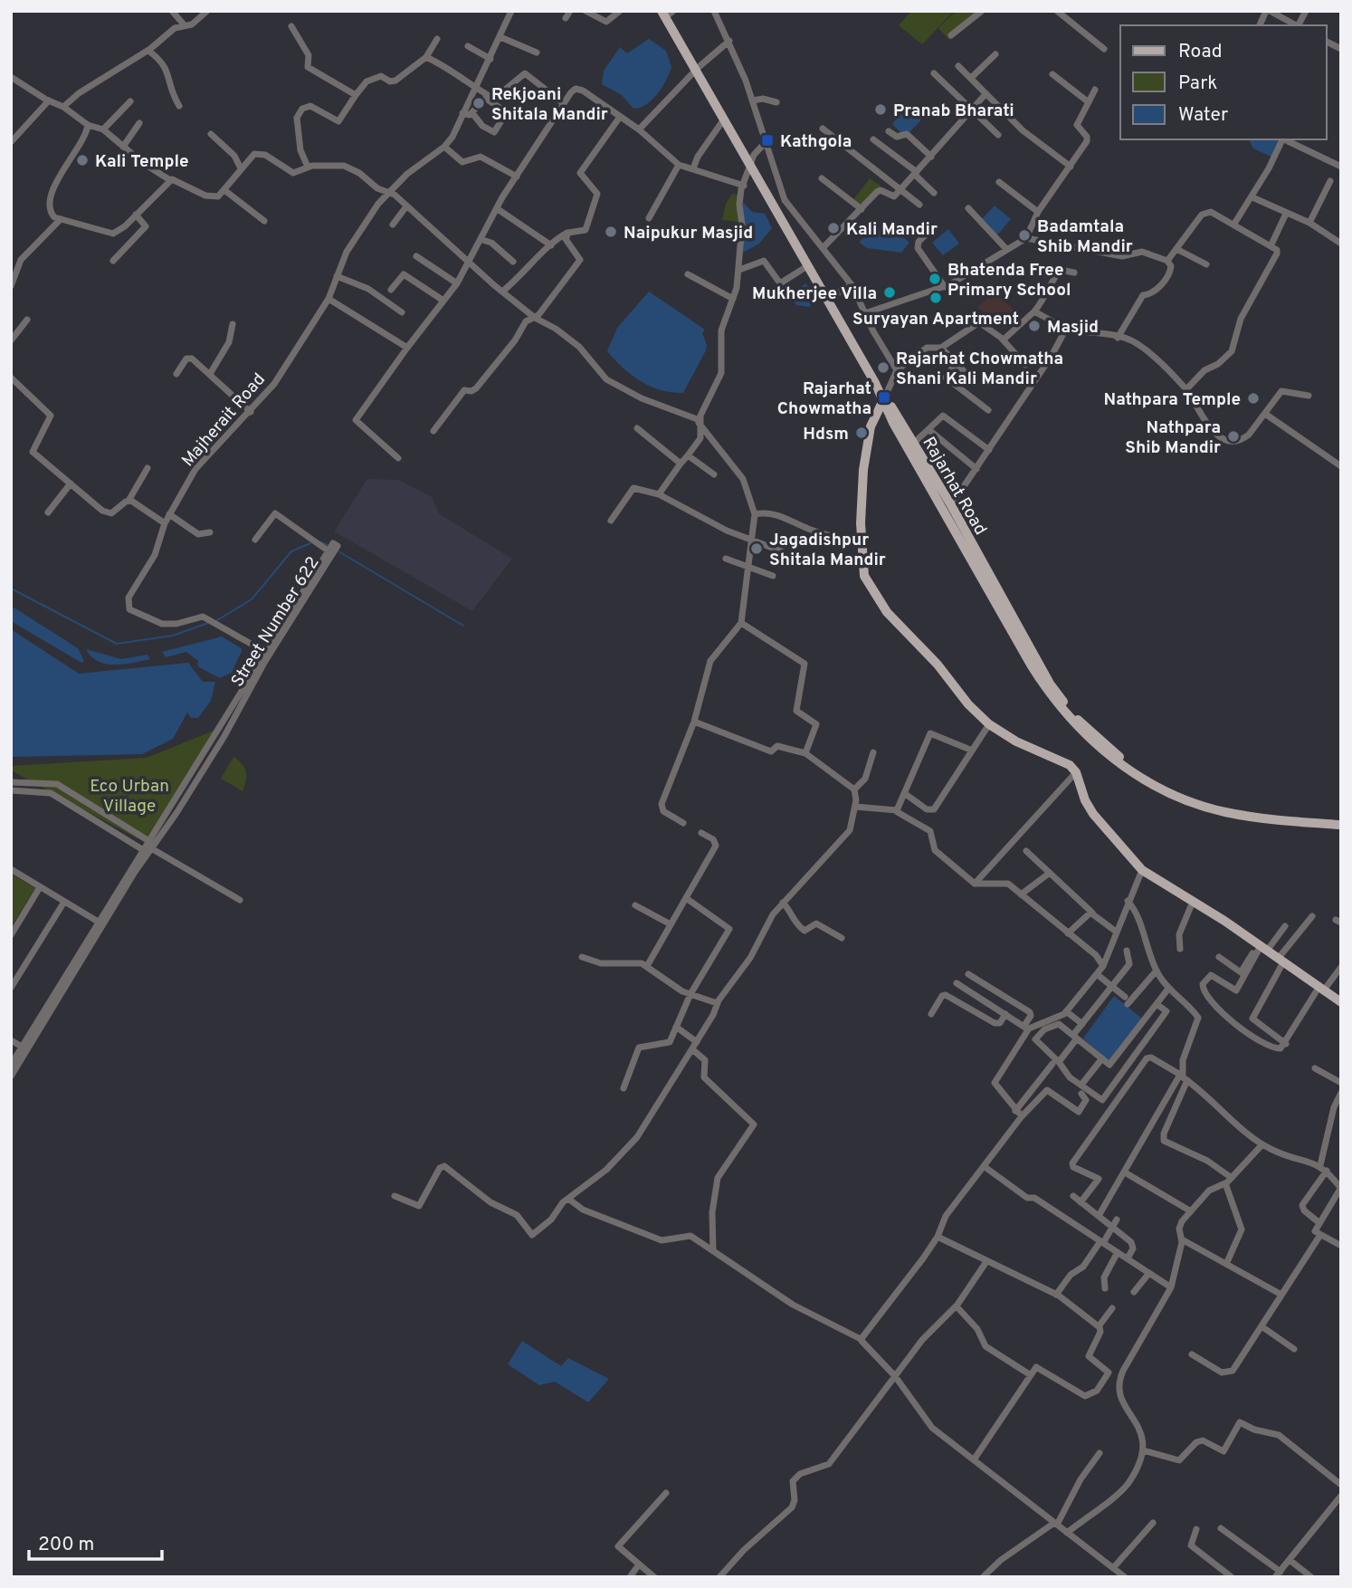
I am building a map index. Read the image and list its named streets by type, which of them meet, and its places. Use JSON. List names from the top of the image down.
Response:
{
  "streets": {
    "main road": ["Rajarhat Road"],
    "street": ["Majherait Road", "Street Number 622"]
  },
  "crossings": [
    ["Majherait Road", "Street Number 622"]
  ],
  "parks": ["Eco Urban Village"],
  "places": {
    "other": [
      "Rekjoani Shitala Mandir",
      "Pranab Bharati",
      "Kali Temple",
      "Kali Mandir",
      "Naipukur Masjid",
      "Badamtala Shib Mandir",
      "Bhatenda Free Primary School",
      "Mukherjee Villa",
      "Suryayan Apartment",
      "Masjid",
      "Rajarhat Chowmatha Shani Kali Mandir",
      "Nathpara Temple",
      "Hdsm",
      "Nathpara Shib Mandir",
      "Jagadishpur Shitala Mandir"
    ],
    "transit": ["Kathgola", "Rajarhat Chowmatha"]
  },
  "legend": ["Road", "Park", "Water"],
  "scale_bar": "200 m"
}
